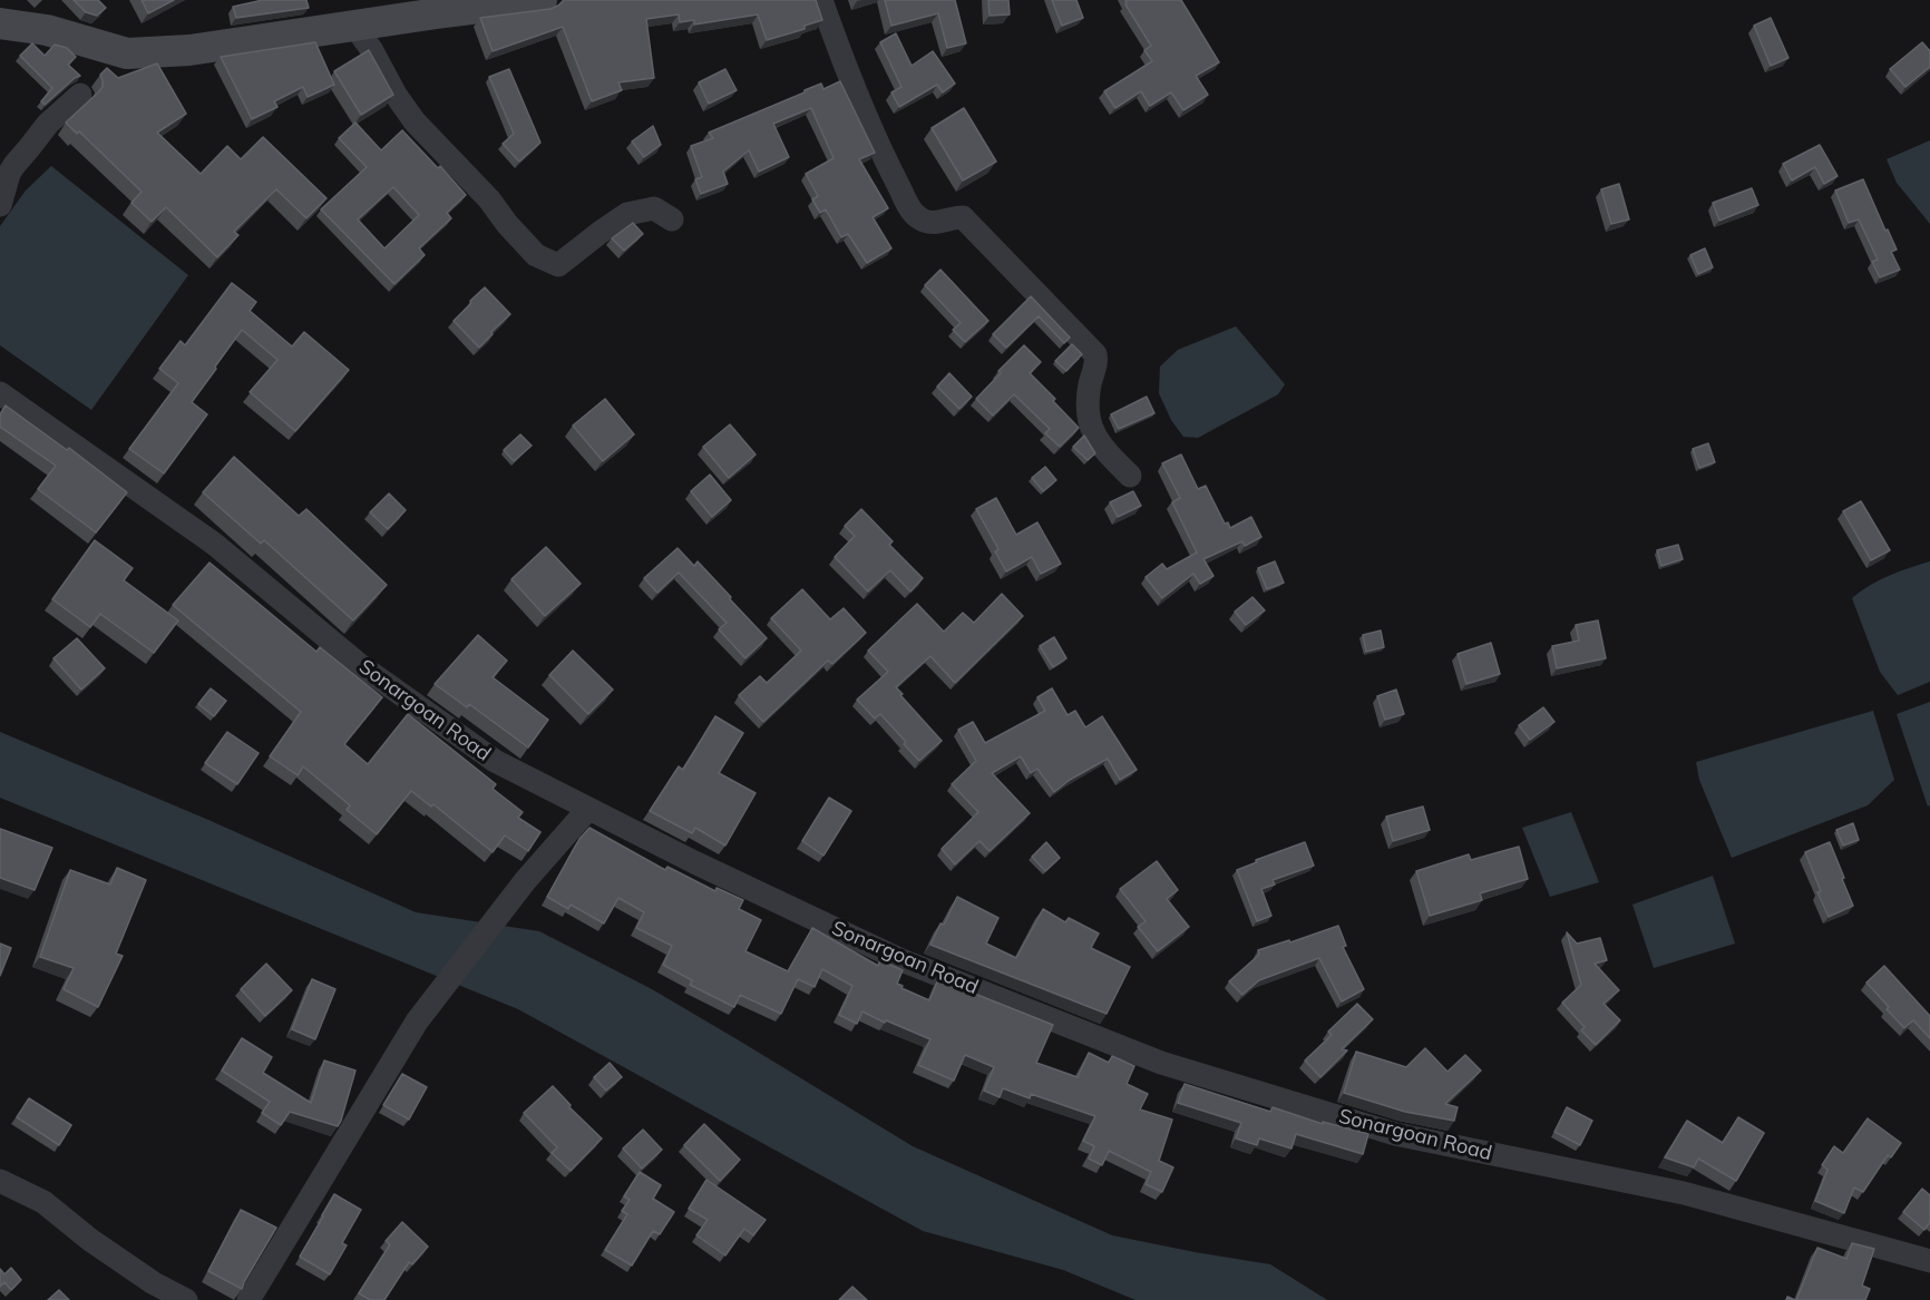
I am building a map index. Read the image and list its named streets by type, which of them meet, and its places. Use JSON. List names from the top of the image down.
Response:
{
  "streets": {
    "street": ["Sonargoan Road"]
  }
}
